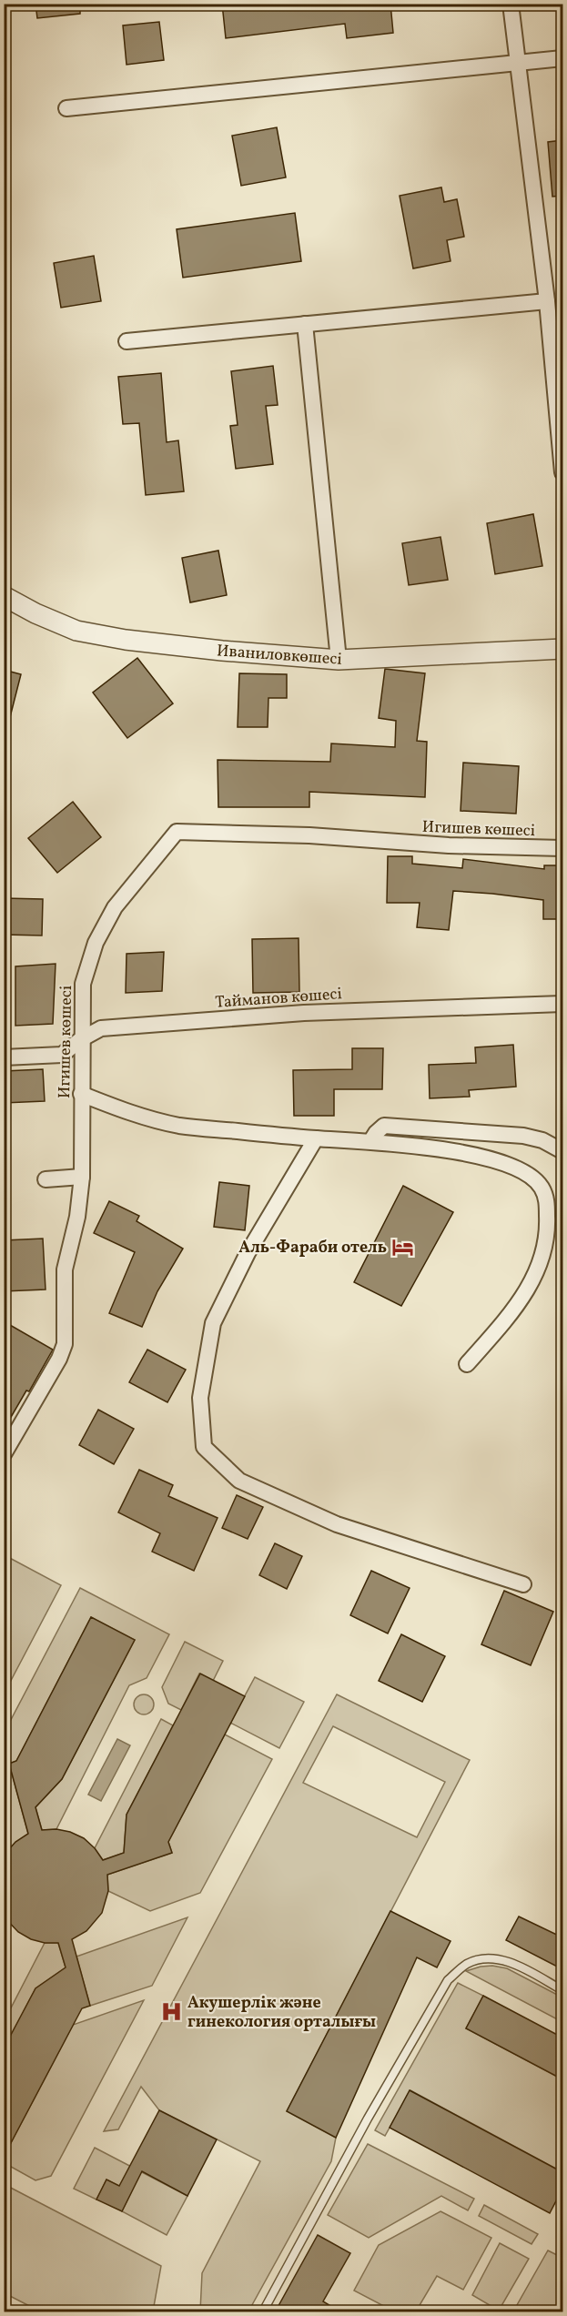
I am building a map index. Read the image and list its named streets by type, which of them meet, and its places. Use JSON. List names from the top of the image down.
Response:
{
  "streets": {
    "street": ["Иваниловкөшесі", "Игишев көшесі", "Тайманов көшесі"]
  },
  "crossings": [
    ["Игишев көшесі", "Тайманов көшесі"]
  ],
  "places": {
    "hotel": ["Аль-Фараби отель"],
    "hospital": ["Акушерлік және гинекология орталығы"]
  }
}
